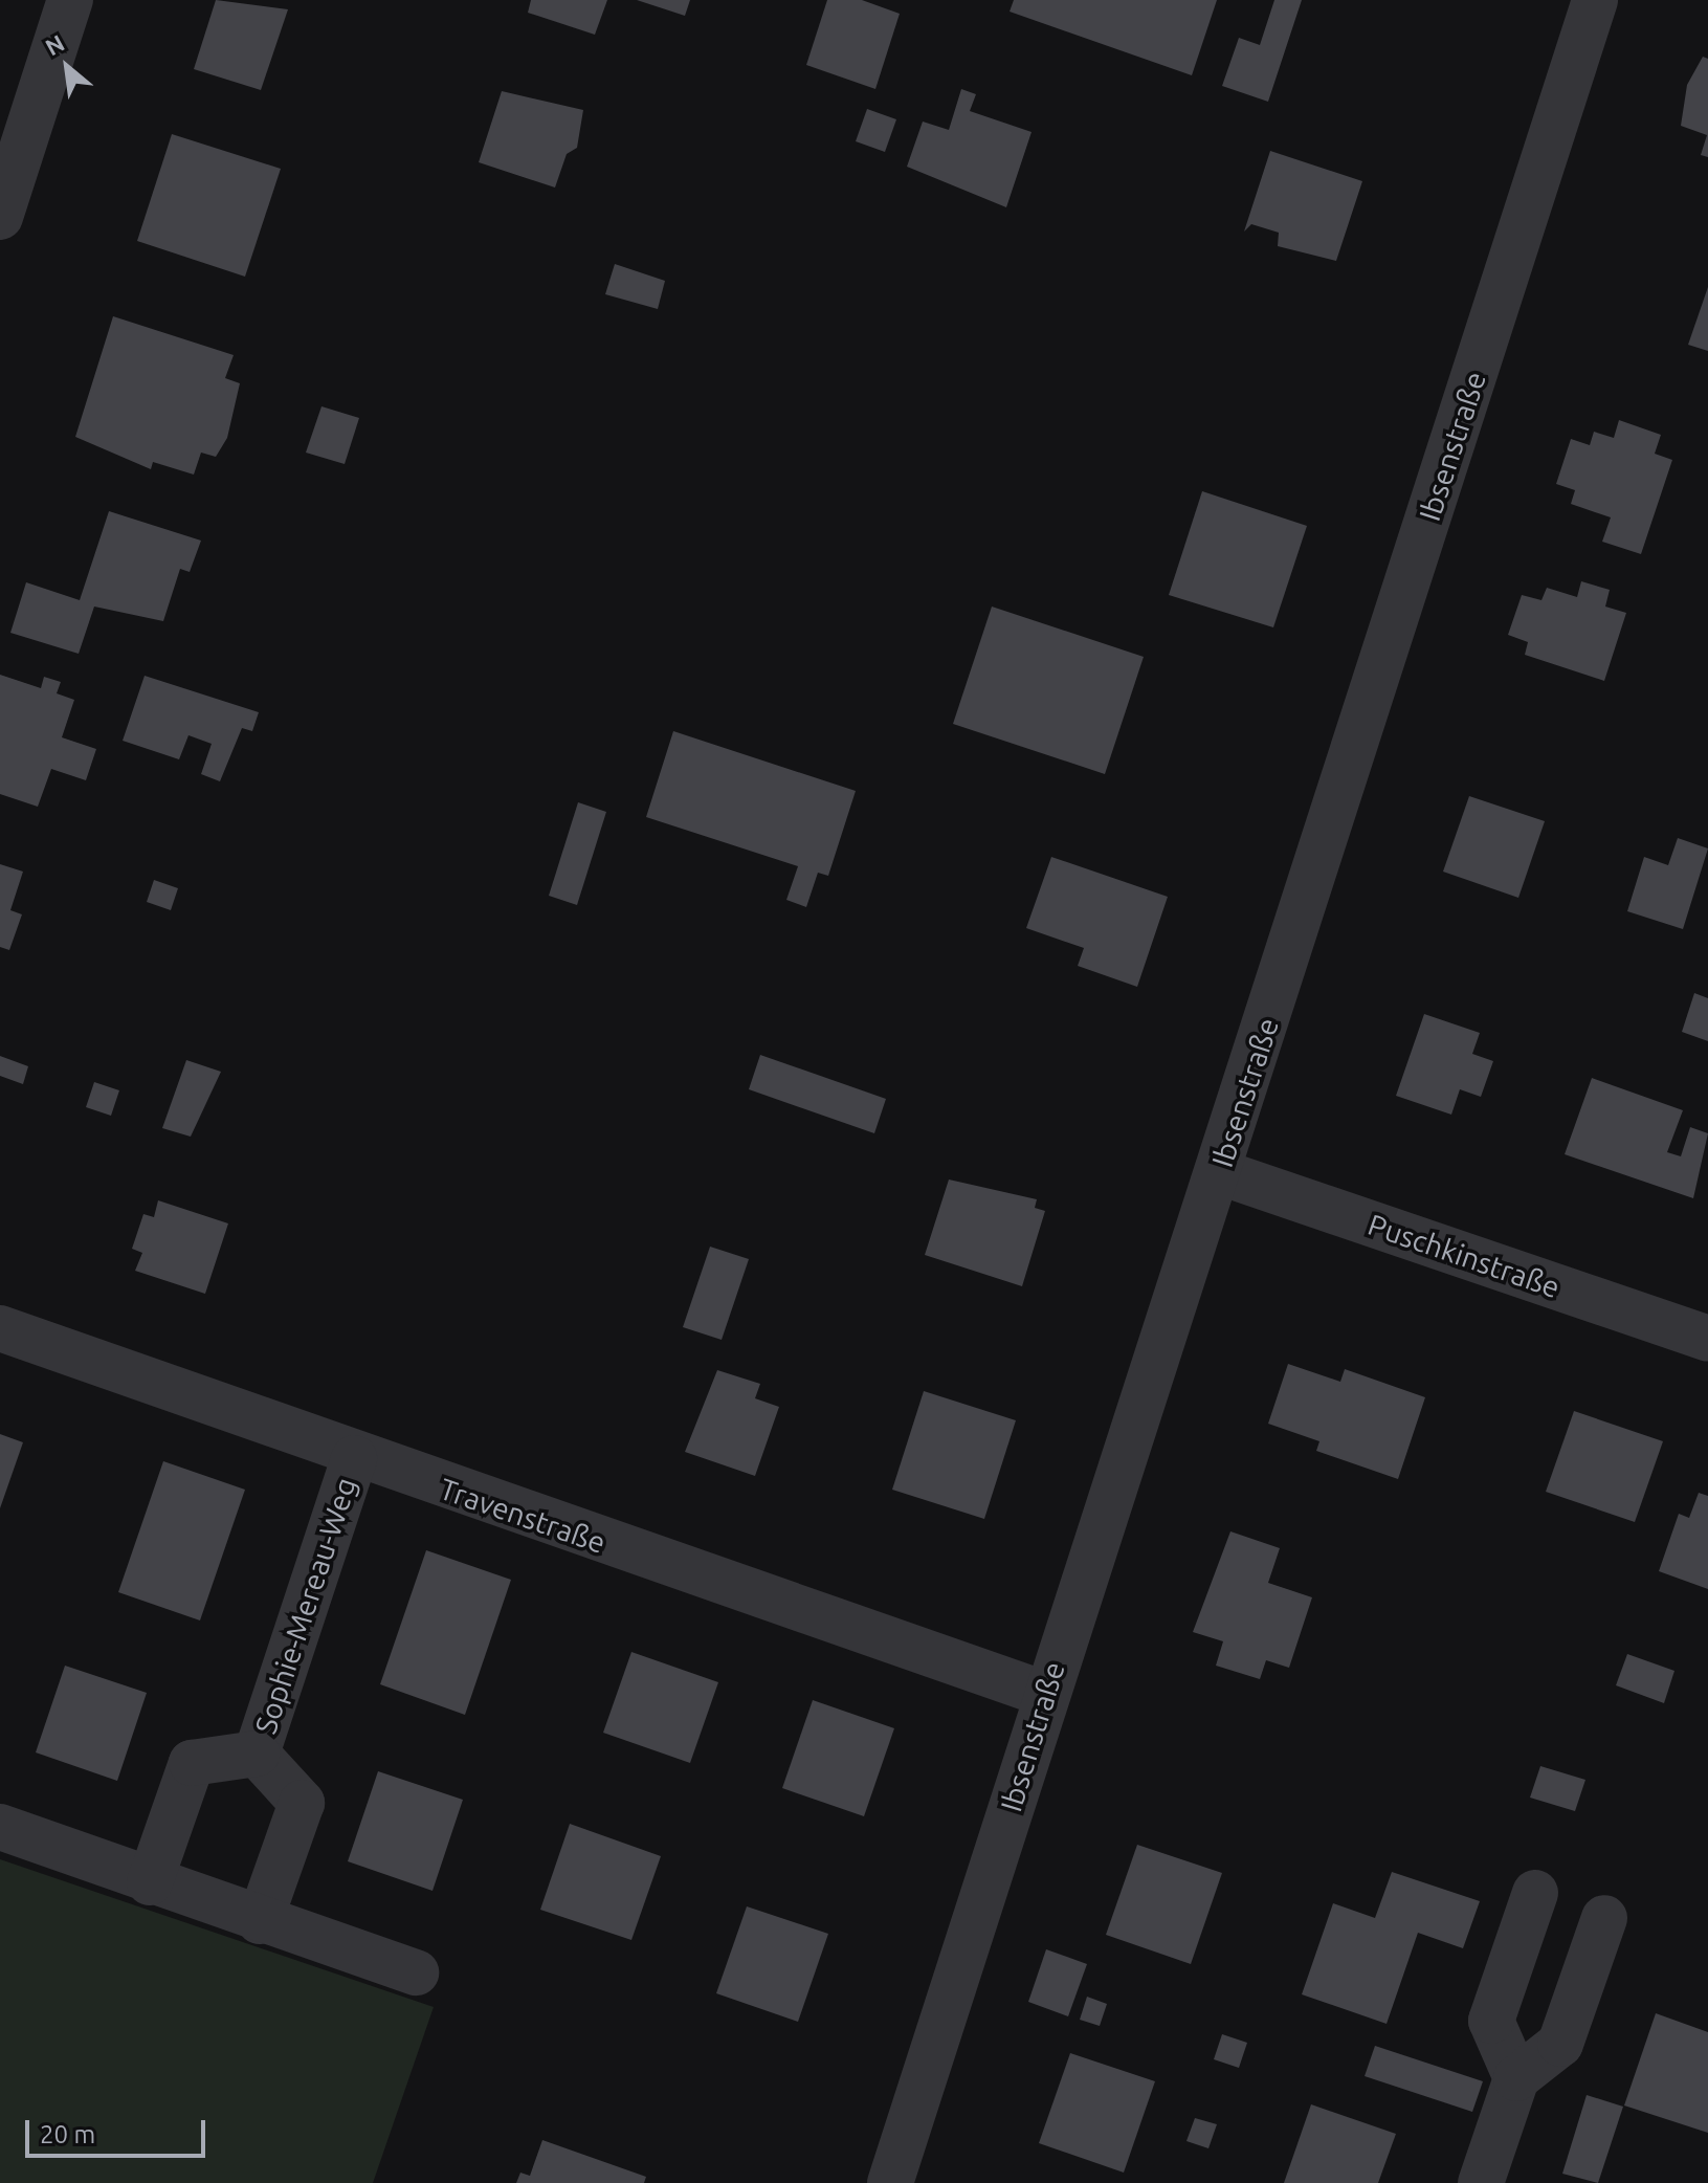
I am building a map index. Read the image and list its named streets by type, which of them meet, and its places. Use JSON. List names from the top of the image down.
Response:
{
  "streets": {
    "street": [
      "Ibsenstraße",
      "Puschkinstraße",
      "Travenstraße",
      "Sophie-Mereau-Weg"
    ]
  },
  "crossings": [
    ["Ibsenstraße", "Puschkinstraße"],
    ["Ibsenstraße", "Travenstraße"],
    ["Travenstraße", "Sophie-Mereau-Weg"]
  ],
  "scale_bar": "20 m",
  "north": "top left"
}
